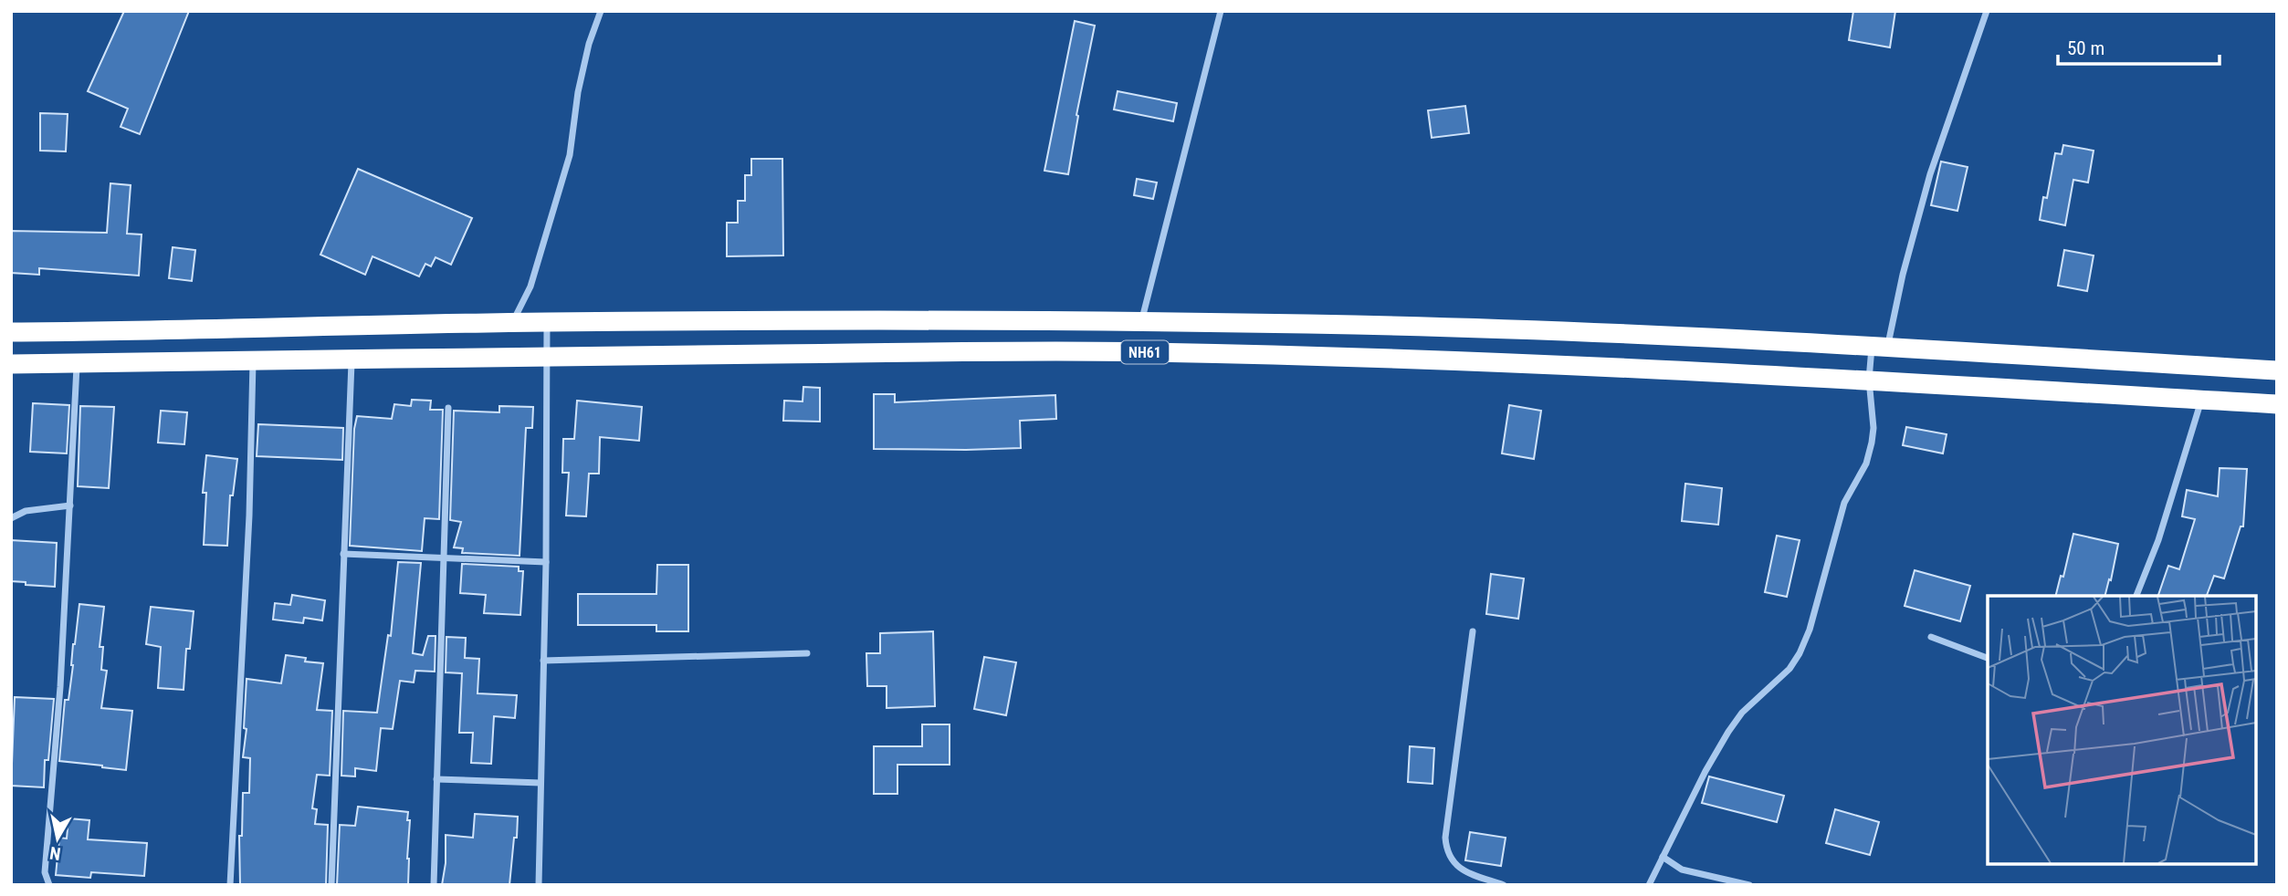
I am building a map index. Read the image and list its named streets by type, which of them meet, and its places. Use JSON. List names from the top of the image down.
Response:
{
  "streets": {
    "highway": ["NH61"]
  },
  "scale_bar": "50 m",
  "north": "bottom"
}
